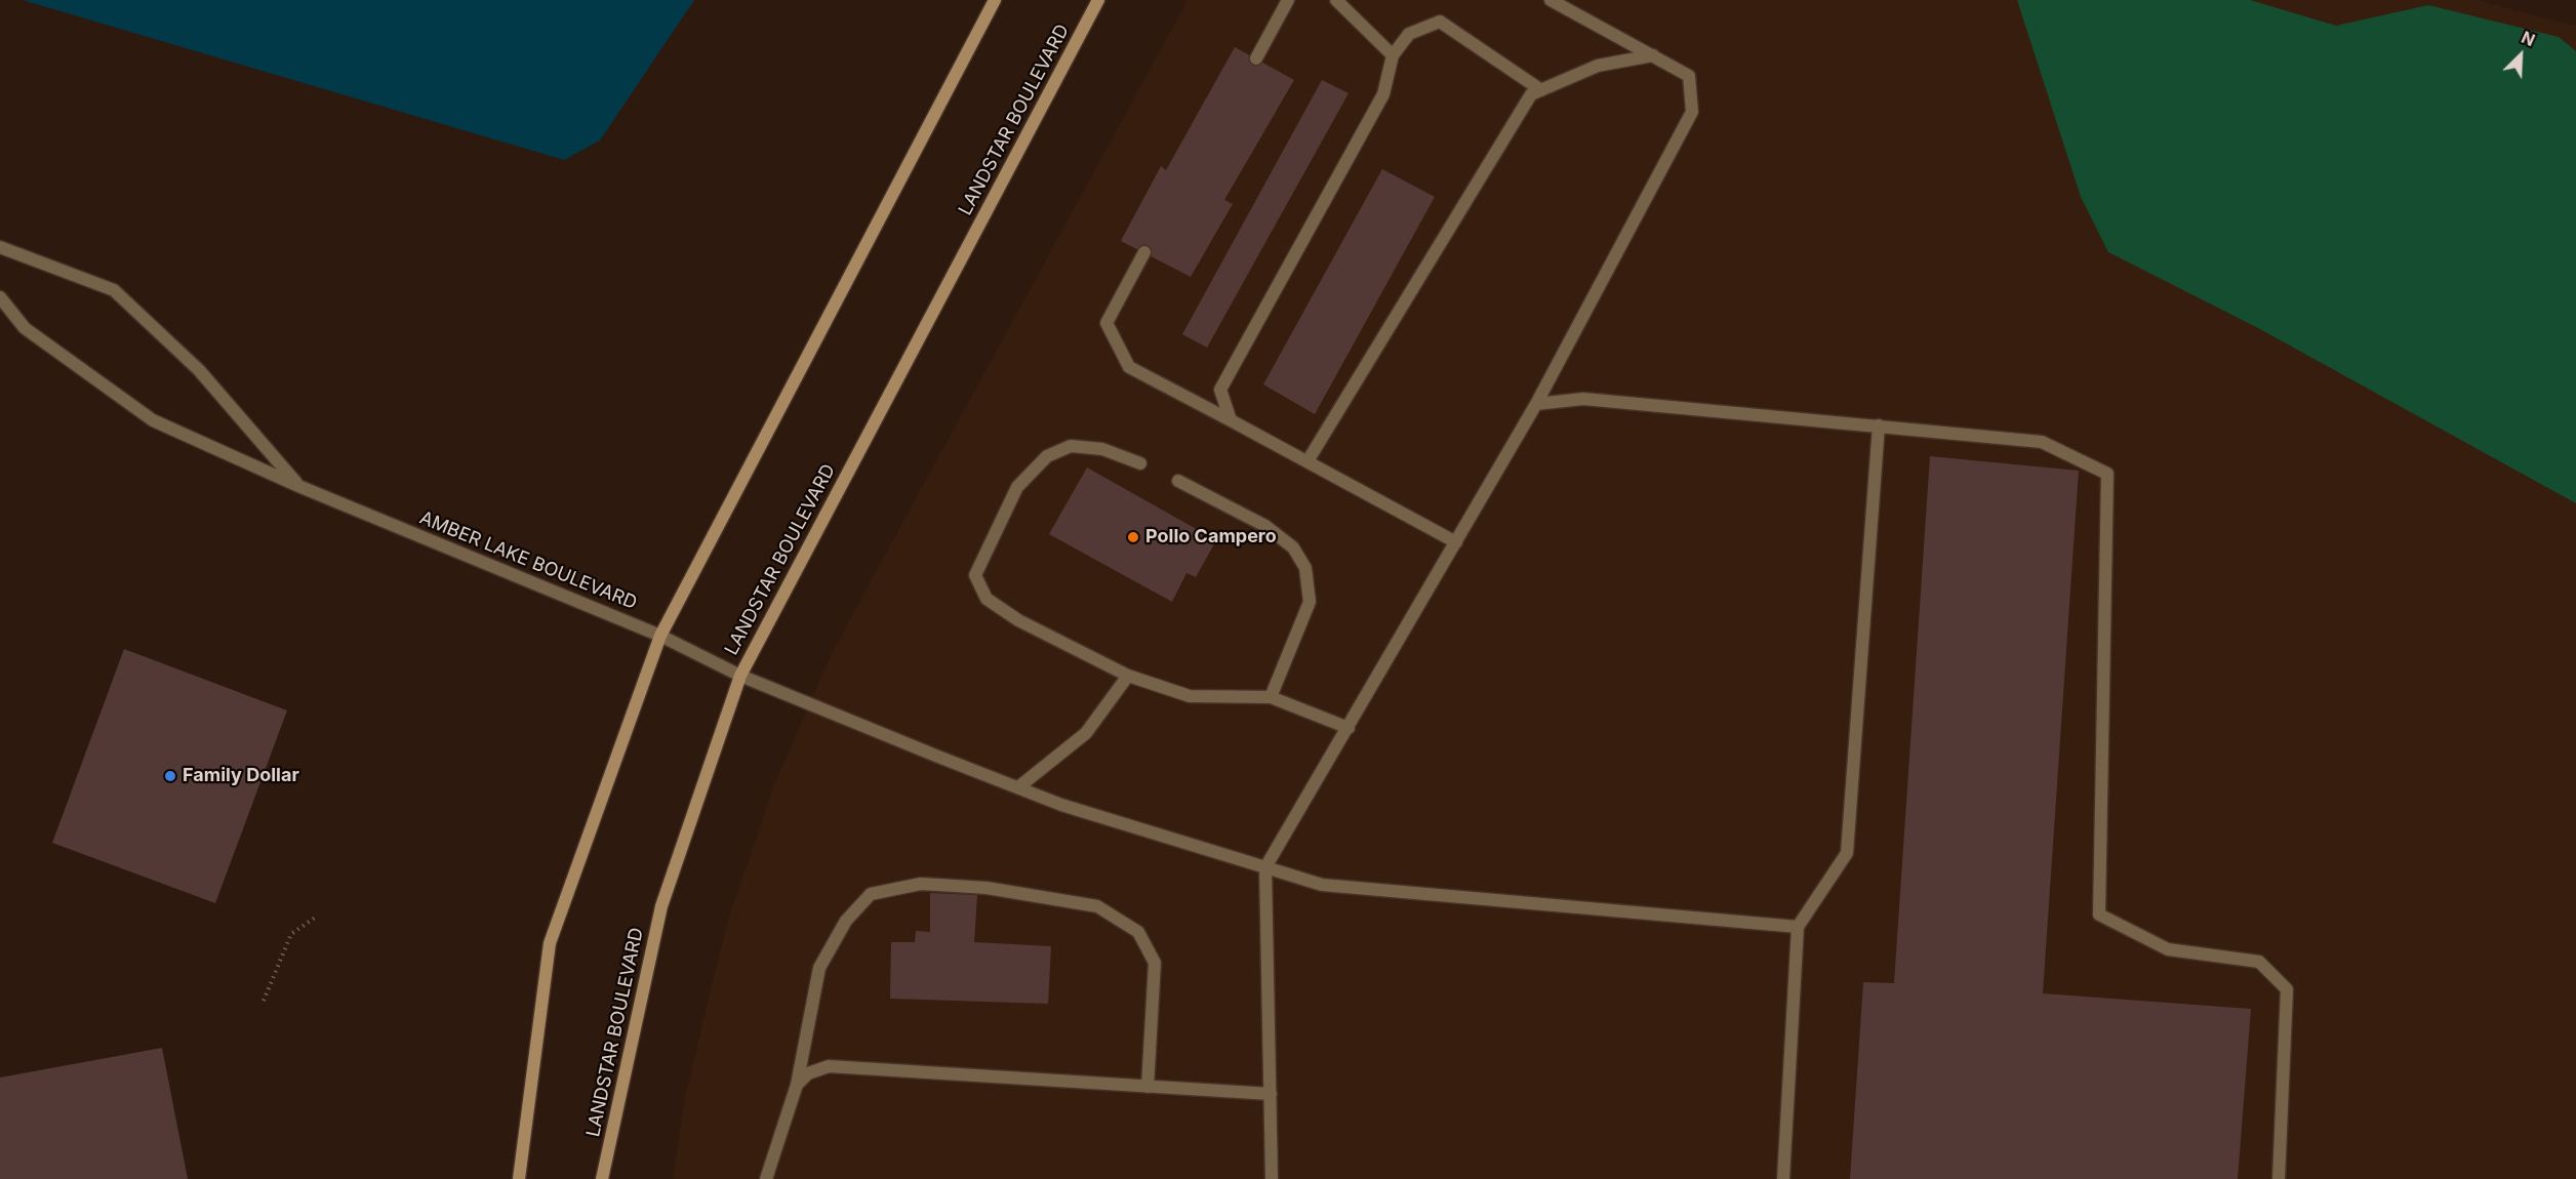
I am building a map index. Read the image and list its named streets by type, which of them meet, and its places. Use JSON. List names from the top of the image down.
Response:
{
  "streets": {
    "main road": ["LANDSTAR BOULEVARD"],
    "lane": ["AMBER LAKE BOULEVARD"]
  },
  "crossings": [
    ["LANDSTAR BOULEVARD", "AMBER LAKE BOULEVARD"]
  ],
  "places": ["Pollo Campero", "Family Dollar"],
  "north": "top right"
}
